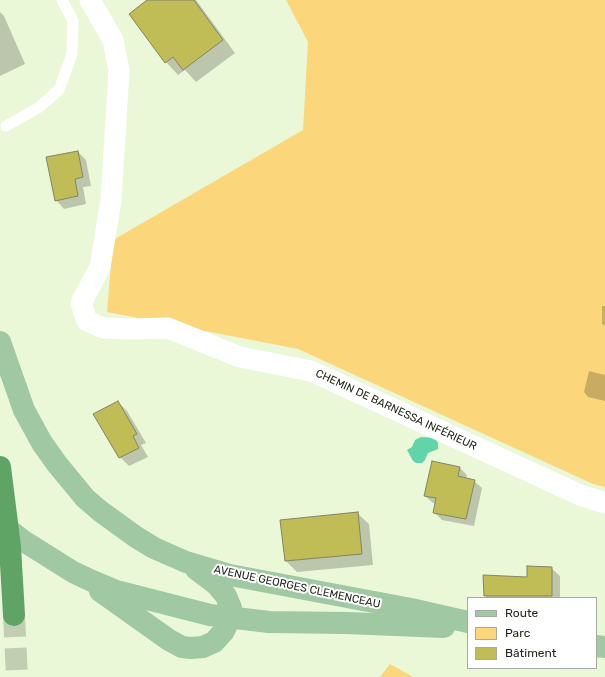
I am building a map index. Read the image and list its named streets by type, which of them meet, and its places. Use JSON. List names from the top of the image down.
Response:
{
  "streets": {
    "main road": ["AVENUE GEORGES CLEMENCEAU"],
    "street": ["CHEMIN DE BARNESSA INFÉRIEUR"]
  },
  "legend": ["Route", "Parc", "Bâtiment"]
}
